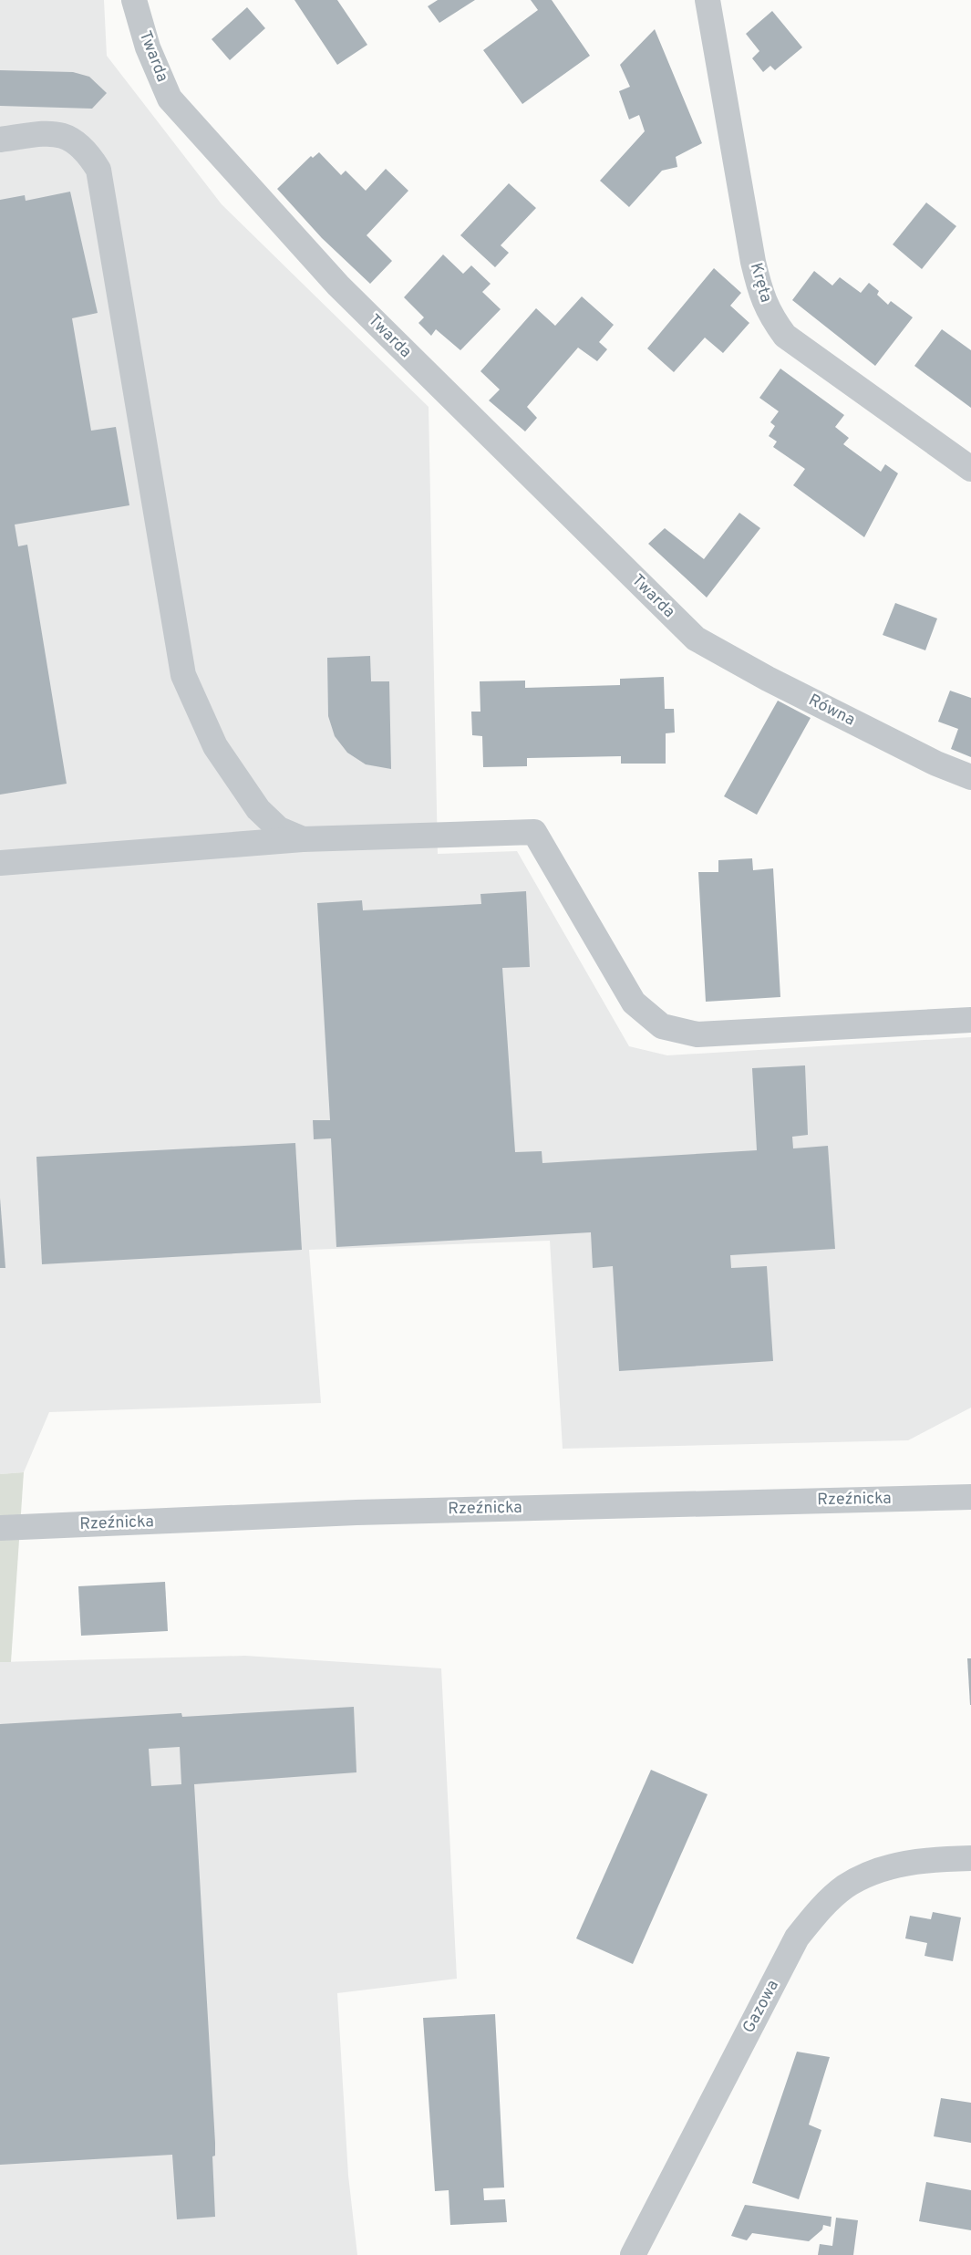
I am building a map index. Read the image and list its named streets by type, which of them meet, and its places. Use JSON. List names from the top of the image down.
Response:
{
  "streets": {
    "street": [
      "Twarda",
      "Kręta",
      "Równa",
      "Rzeźnicka",
      "Gazowa"
    ]
  },
  "crossings": [
    ["Twarda", "Równa"]
  ]
}
